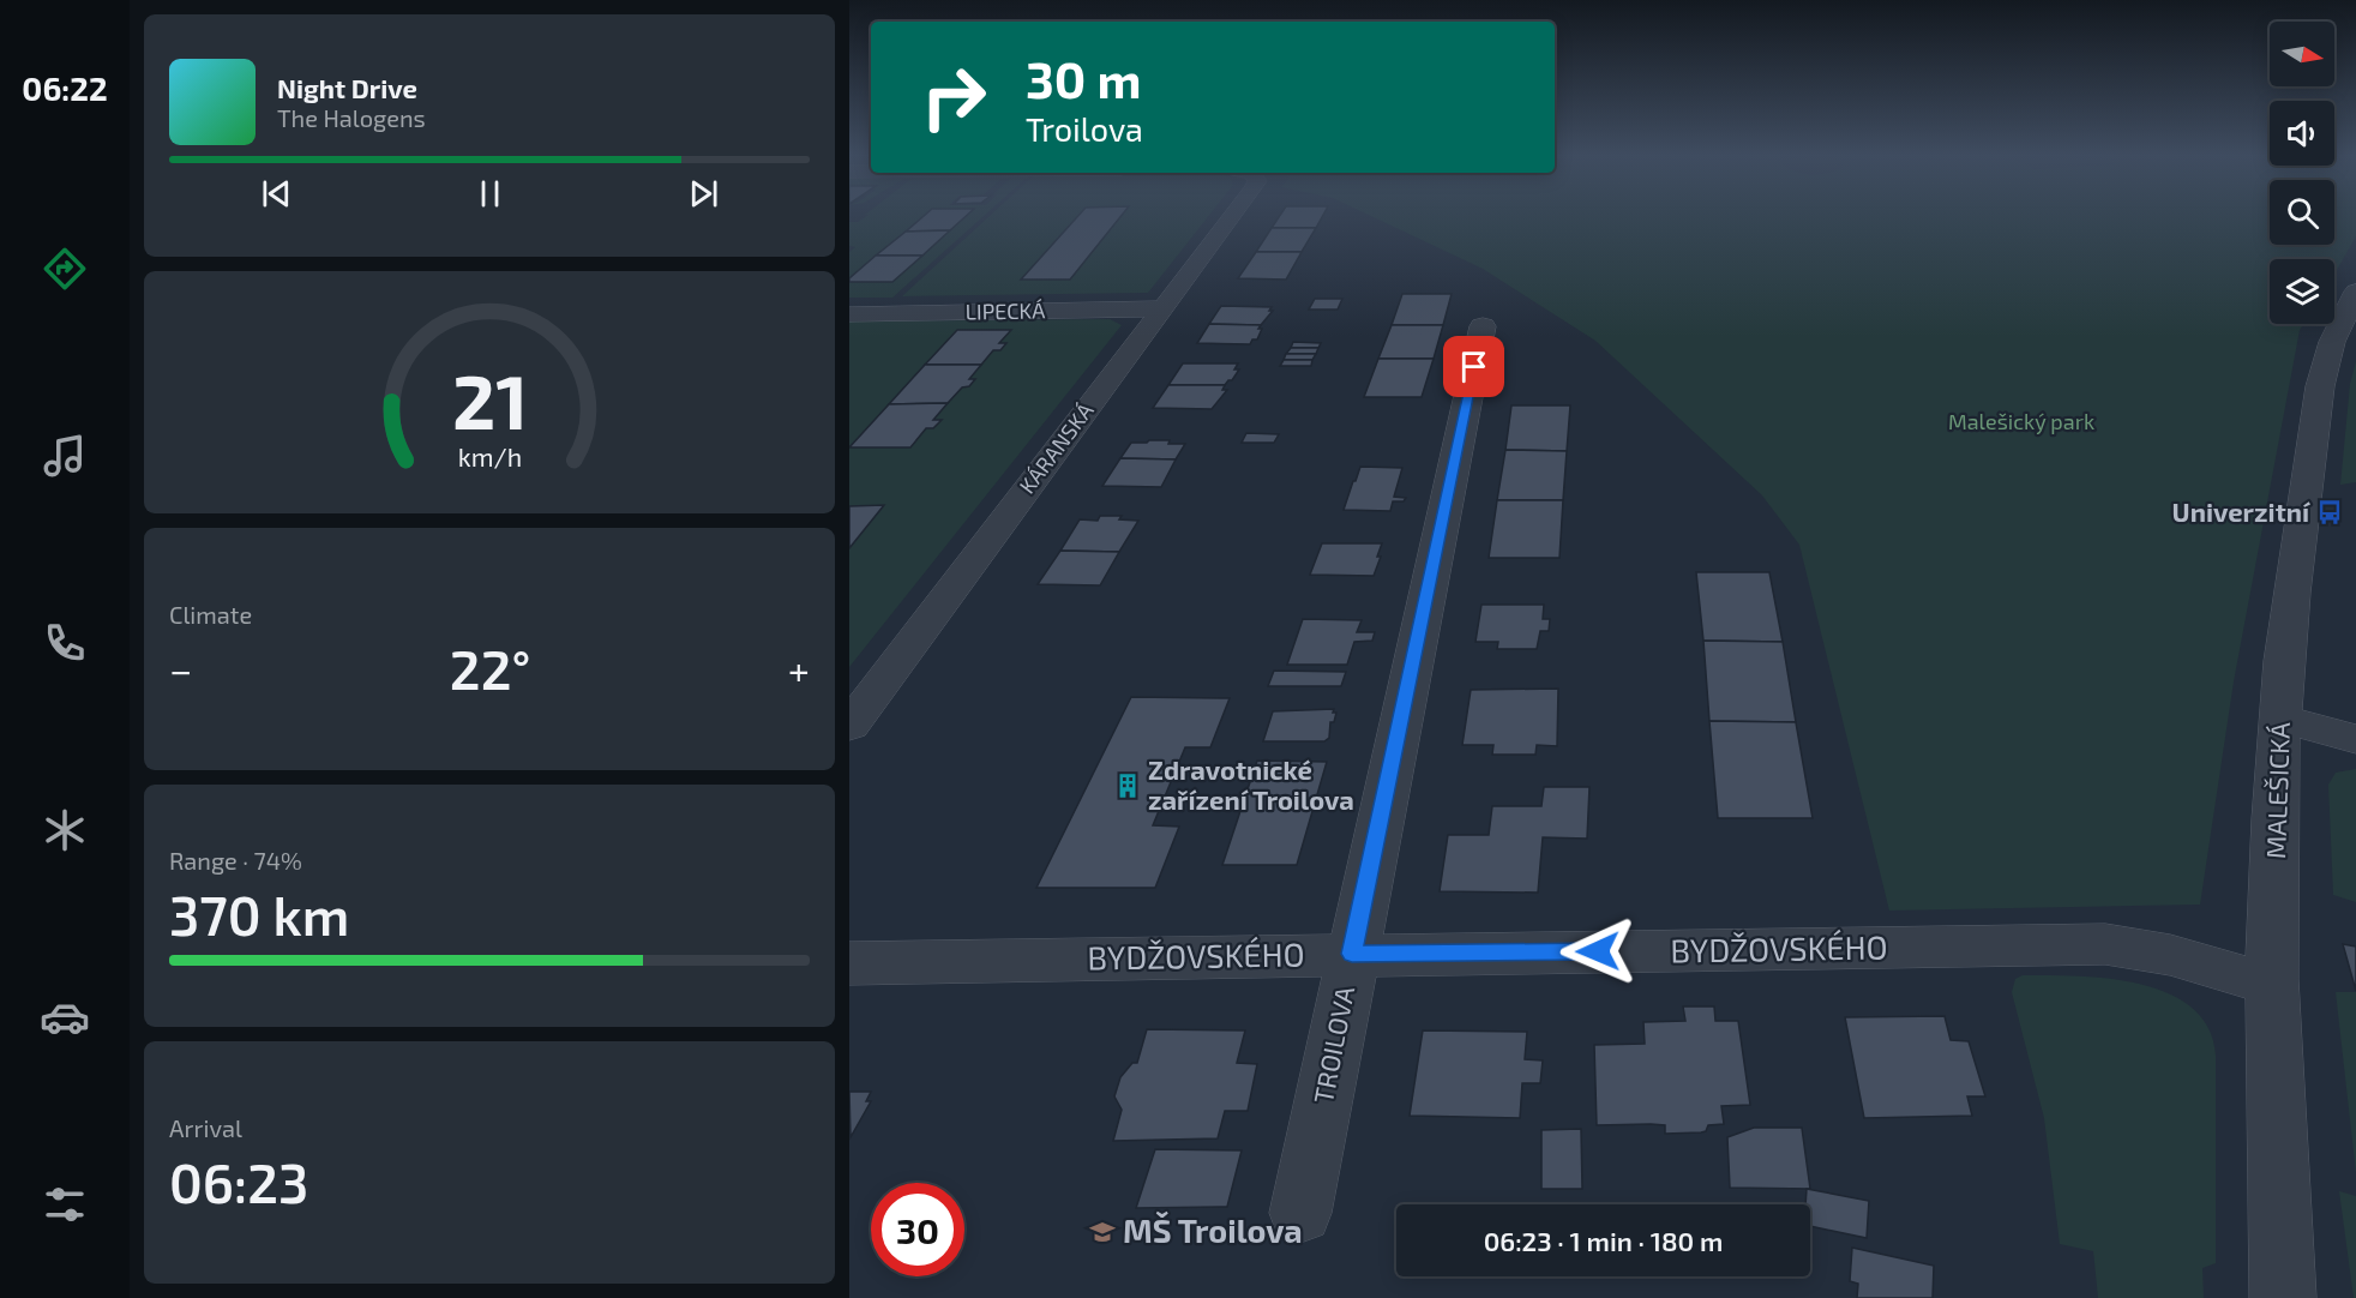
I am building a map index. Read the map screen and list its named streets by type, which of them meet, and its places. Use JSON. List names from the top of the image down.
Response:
{
  "streets": {
    "street": [
      "LIPECKÁ",
      "KÁRANSKÁ",
      "MALEŠICKÁ",
      "BYDŽOVSKÉHO",
      "TROILOVA"
    ]
  },
  "crossings": [
    ["LIPECKÁ", "KÁRANSKÁ"],
    ["MALEŠICKÁ", "BYDŽOVSKÉHO"],
    ["BYDŽOVSKÉHO", "TROILOVA"]
  ],
  "parks": ["Malešický park"],
  "places": {
    "bus stop": ["Univerzitní"],
    "building": ["Zdravotnické zařízení Troilova"],
    "school or university": ["MŠ Troilova"]
  },
  "north": "right",
  "page": {
    "tabs": "06:22",
    "turn": ["30 m", "Troilova"],
    "song": ["Night Drive", "The Halogens"],
    "tile": [
      "Climate",
      ["Range · 74%", "370 km"],
      ["Arrival", "06:23"]
    ],
    "heat": ["−", "22°", "+"],
    "limit": "30",
    "trip": "06:23 · 1 min · 180 m",
    "gauge": ["21", "km/h"]
  }
}
